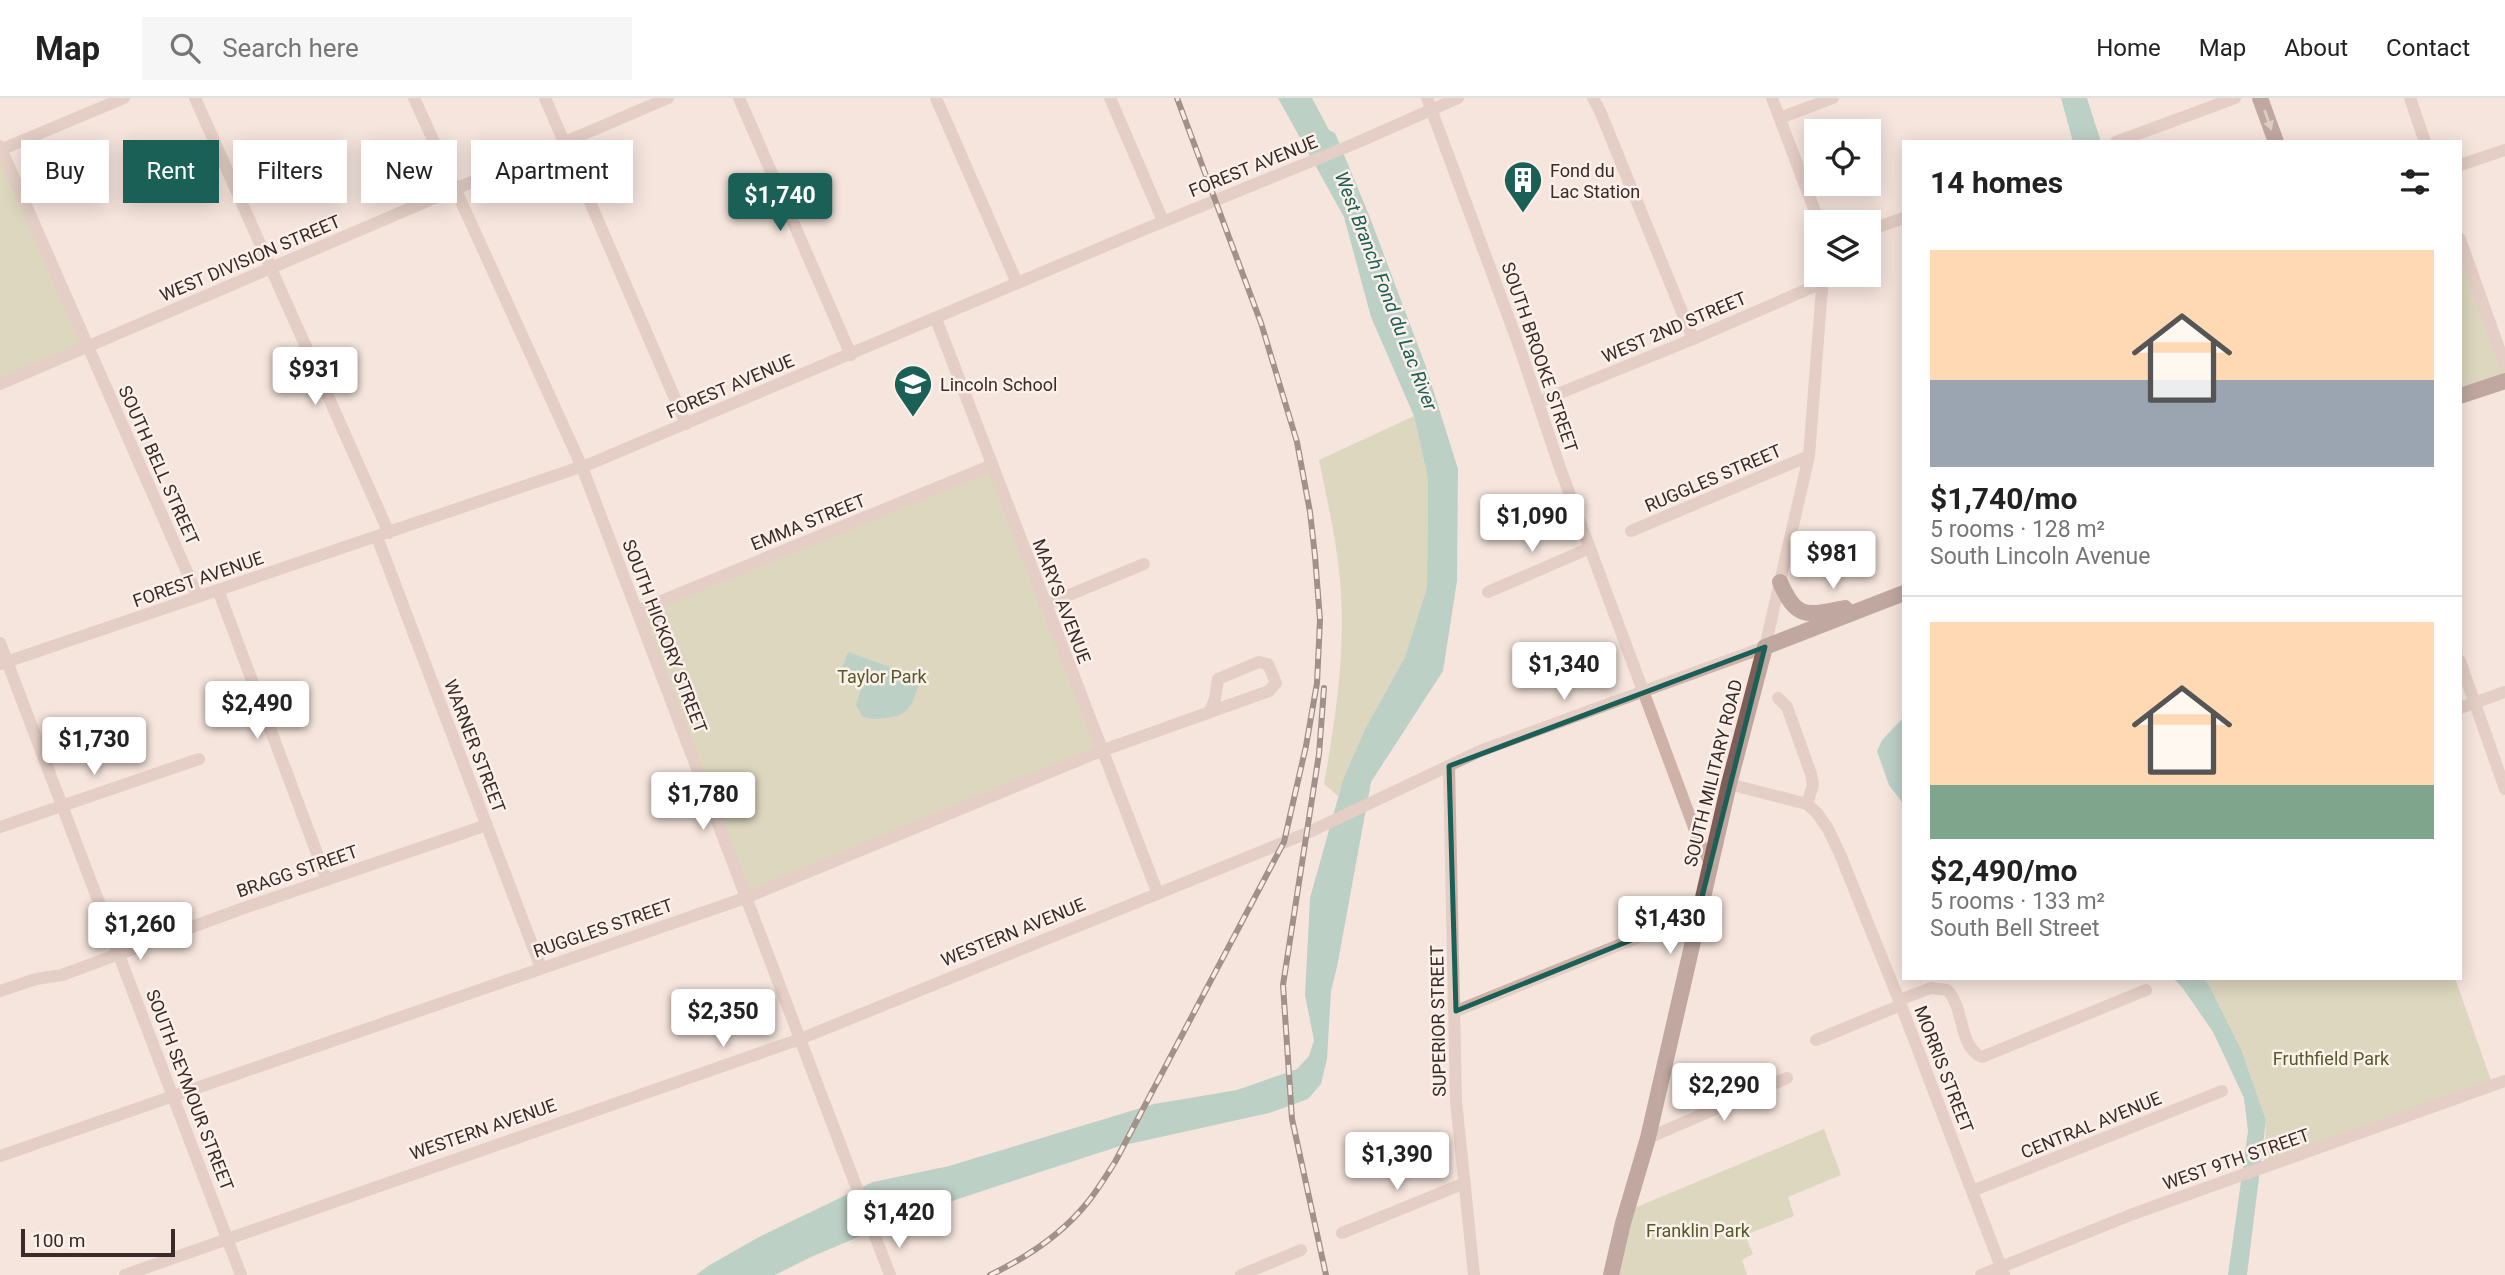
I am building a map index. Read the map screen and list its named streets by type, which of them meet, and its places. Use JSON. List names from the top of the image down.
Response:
{
  "streets": {
    "main road": ["SOUTH MILITARY ROAD", "WESTERN AVENUE"],
    "street": [
      "FOREST AVENUE",
      "WEST DIVISION STREET",
      "WEST 2ND STREET",
      "SOUTH BROOKE STREET",
      "SOUTH BELL STREET",
      "RUGGLES STREET",
      "EMMA STREET",
      "MARYS AVENUE",
      "SOUTH HICKORY STREET",
      "WARNER STREET",
      "BRAGG STREET",
      "SUPERIOR STREET",
      "MORRIS STREET",
      "SOUTH SEYMOUR STREET",
      "CENTRAL AVENUE",
      "WEST 9TH STREET"
    ]
  },
  "crossings": [
    ["FOREST AVENUE", "SOUTH BROOKE STREET"],
    ["FOREST AVENUE", "SOUTH BELL STREET"],
    ["FOREST AVENUE", "MARYS AVENUE"],
    ["FOREST AVENUE", "SOUTH HICKORY STREET"],
    ["FOREST AVENUE", "WARNER STREET"],
    ["FOREST AVENUE", "SOUTH SEYMOUR STREET"],
    ["WEST DIVISION STREET", "SOUTH BELL STREET"],
    ["WEST DIVISION STREET", "WARNER STREET"],
    ["WEST 2ND STREET", "SOUTH BROOKE STREET"],
    ["SOUTH BROOKE STREET", "SOUTH MILITARY ROAD"],
    ["SOUTH BROOKE STREET", "WESTERN AVENUE"],
    ["RUGGLES STREET", "MARYS AVENUE"],
    ["RUGGLES STREET", "SOUTH HICKORY STREET"],
    ["RUGGLES STREET", "WARNER STREET"],
    ["RUGGLES STREET", "SOUTH MILITARY ROAD"],
    ["RUGGLES STREET", "SOUTH SEYMOUR STREET"],
    ["EMMA STREET", "MARYS AVENUE"],
    ["EMMA STREET", "SOUTH HICKORY STREET"],
    ["MARYS AVENUE", "WESTERN AVENUE"],
    ["SOUTH HICKORY STREET", "WESTERN AVENUE"],
    ["WARNER STREET", "BRAGG STREET"],
    ["SOUTH MILITARY ROAD", "WESTERN AVENUE"],
    ["BRAGG STREET", "SOUTH SEYMOUR STREET"],
    ["WESTERN AVENUE", "SUPERIOR STREET"],
    ["WESTERN AVENUE", "SOUTH SEYMOUR STREET"],
    ["MORRIS STREET", "CENTRAL AVENUE"],
    ["MORRIS STREET", "WEST 9TH STREET"]
  ],
  "water": ["West Branch Fond du Lac River"],
  "parks": ["Taylor Park", "Fruthfield Park", "Franklin Park"],
  "places": {
    "building": ["Fond du Lac Station"],
    "school or university": ["Lincoln School"]
  },
  "scale_bar": "100 m",
  "page": {
    "header": "Map",
    "search": "Search here",
    "nav": [
      "Home",
      "Map",
      "About",
      "Contact"
    ],
    "chip": [
      "Buy",
      "Rent",
      "Filters",
      "New",
      "Apartment"
    ],
    "heading": "14 homes",
    "price": [
      "$1,740",
      "$931",
      "$1,090",
      "$981",
      "$1,340",
      "$2,490",
      "$1,730",
      "$1,780",
      "$1,430",
      "$1,260",
      "$2,350",
      "$2,290",
      "$1,390",
      "$1,420"
    ],
    "list": [
      {
        "name": "$1,740/mo",
        "note": "5 rooms · 128 m² · South Lincoln Avenue"
      },
      {
        "name": "$2,490/mo",
        "note": "5 rooms · 133 m² · South Bell Street"
      }
    ],
    "scale": "100 m"
  }
}
